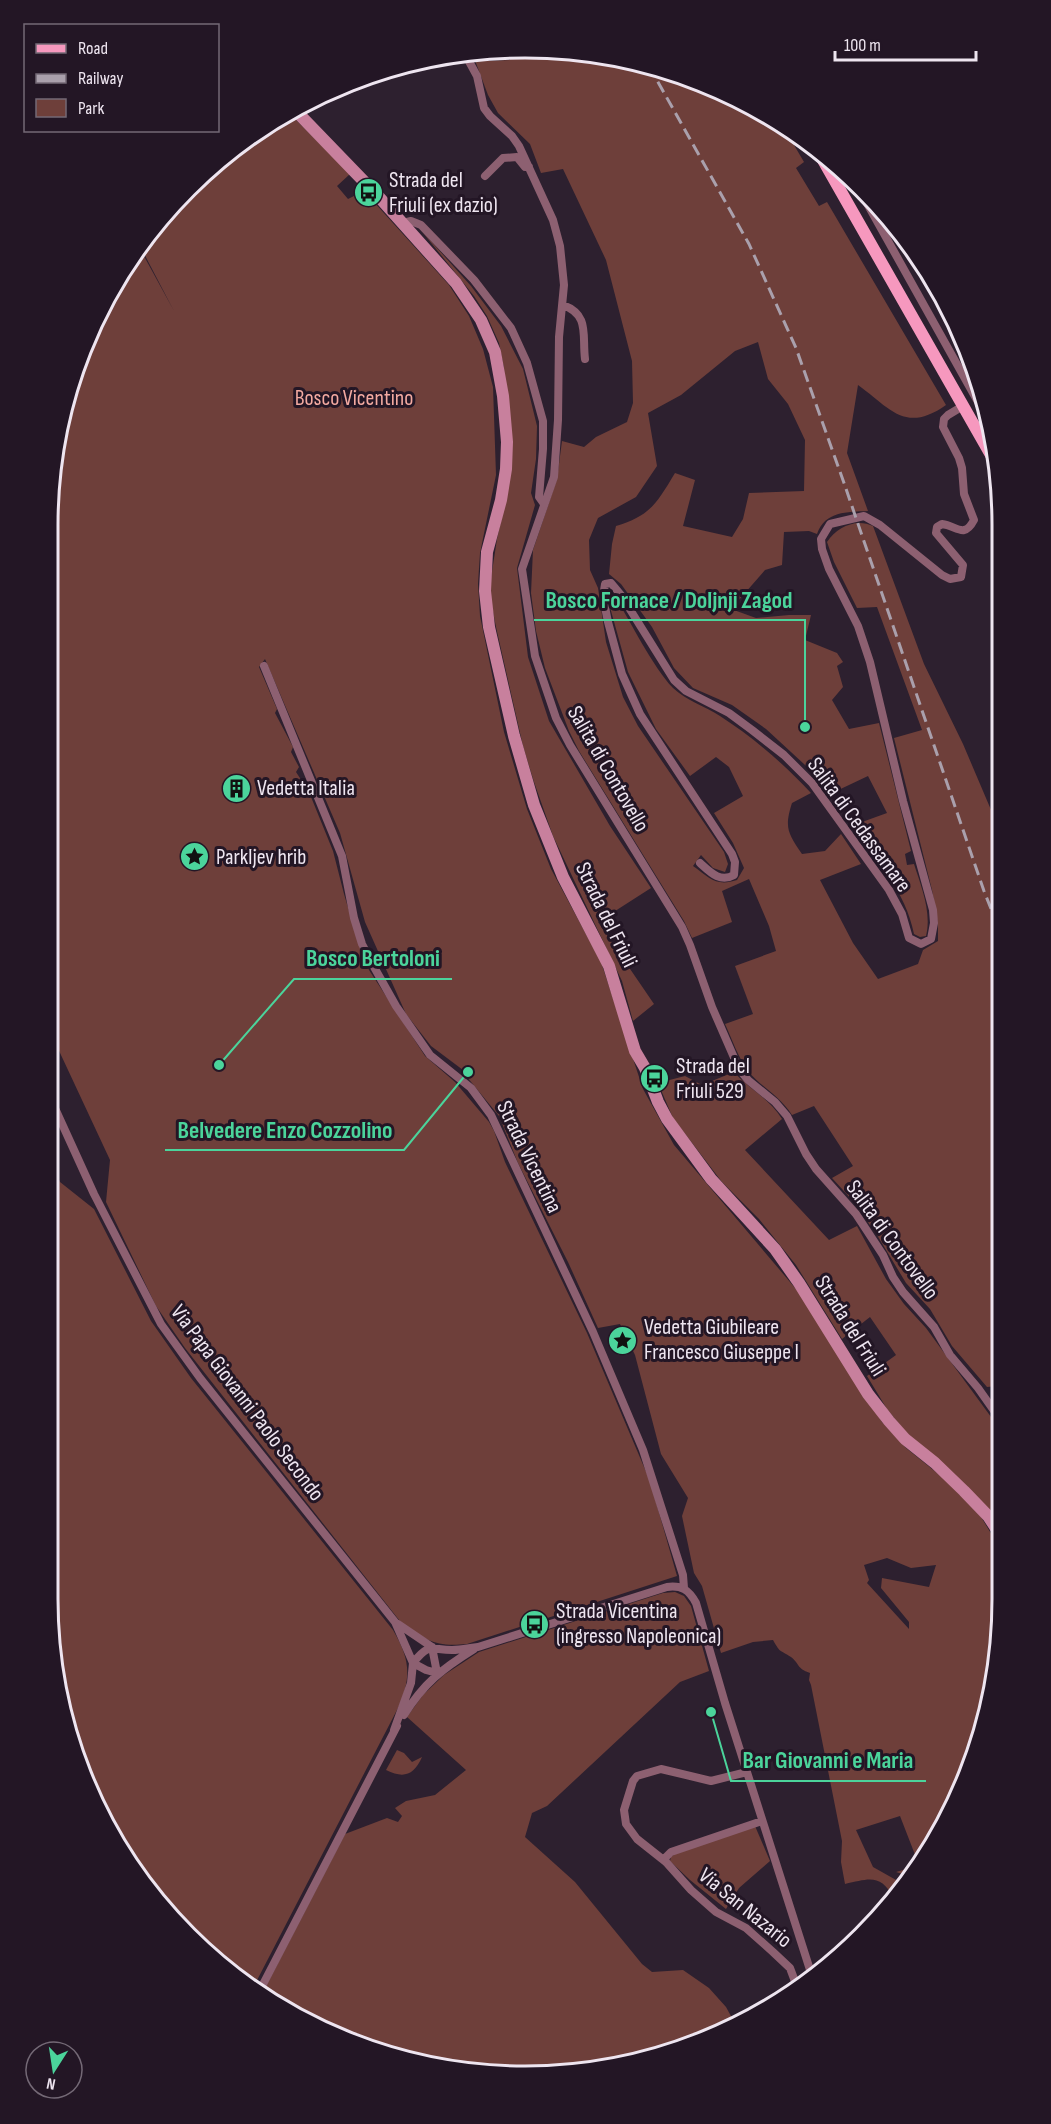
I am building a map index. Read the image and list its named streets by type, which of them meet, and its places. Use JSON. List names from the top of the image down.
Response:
{
  "streets": {
    "main road": ["Strada del Friuli"],
    "street": [
      "Salita di Contovello",
      "Salita di Cedassamare",
      "Strada Vicentina",
      "Via Papa Giovanni Paolo Secondo",
      "Via San Nazario"
    ]
  },
  "crossings": [
    ["Salita di Contovello", "Strada del Friuli"],
    ["Strada Vicentina", "Via San Nazario"]
  ],
  "parks": ["Bosco Vicentino"],
  "places": {
    "bus stop": ["Strada del Friuli (ex dazio)", "Strada del Friuli 529", "Strada Vicentina (ingresso Napoleonica)"],
    "other": [
      "Bosco Fornace / Doljnji Zagod",
      "Bosco Bertoloni",
      "Belvedere Enzo Cozzolino",
      "Bar Giovanni e Maria"
    ],
    "building": ["Vedetta Italia"],
    "place": ["Parkljev hrib", "Vedetta Giubileare Francesco Giuseppe I"]
  },
  "legend": ["Road", "Railway", "Park"],
  "scale_bar": "100 m",
  "north": "bottom"
}
